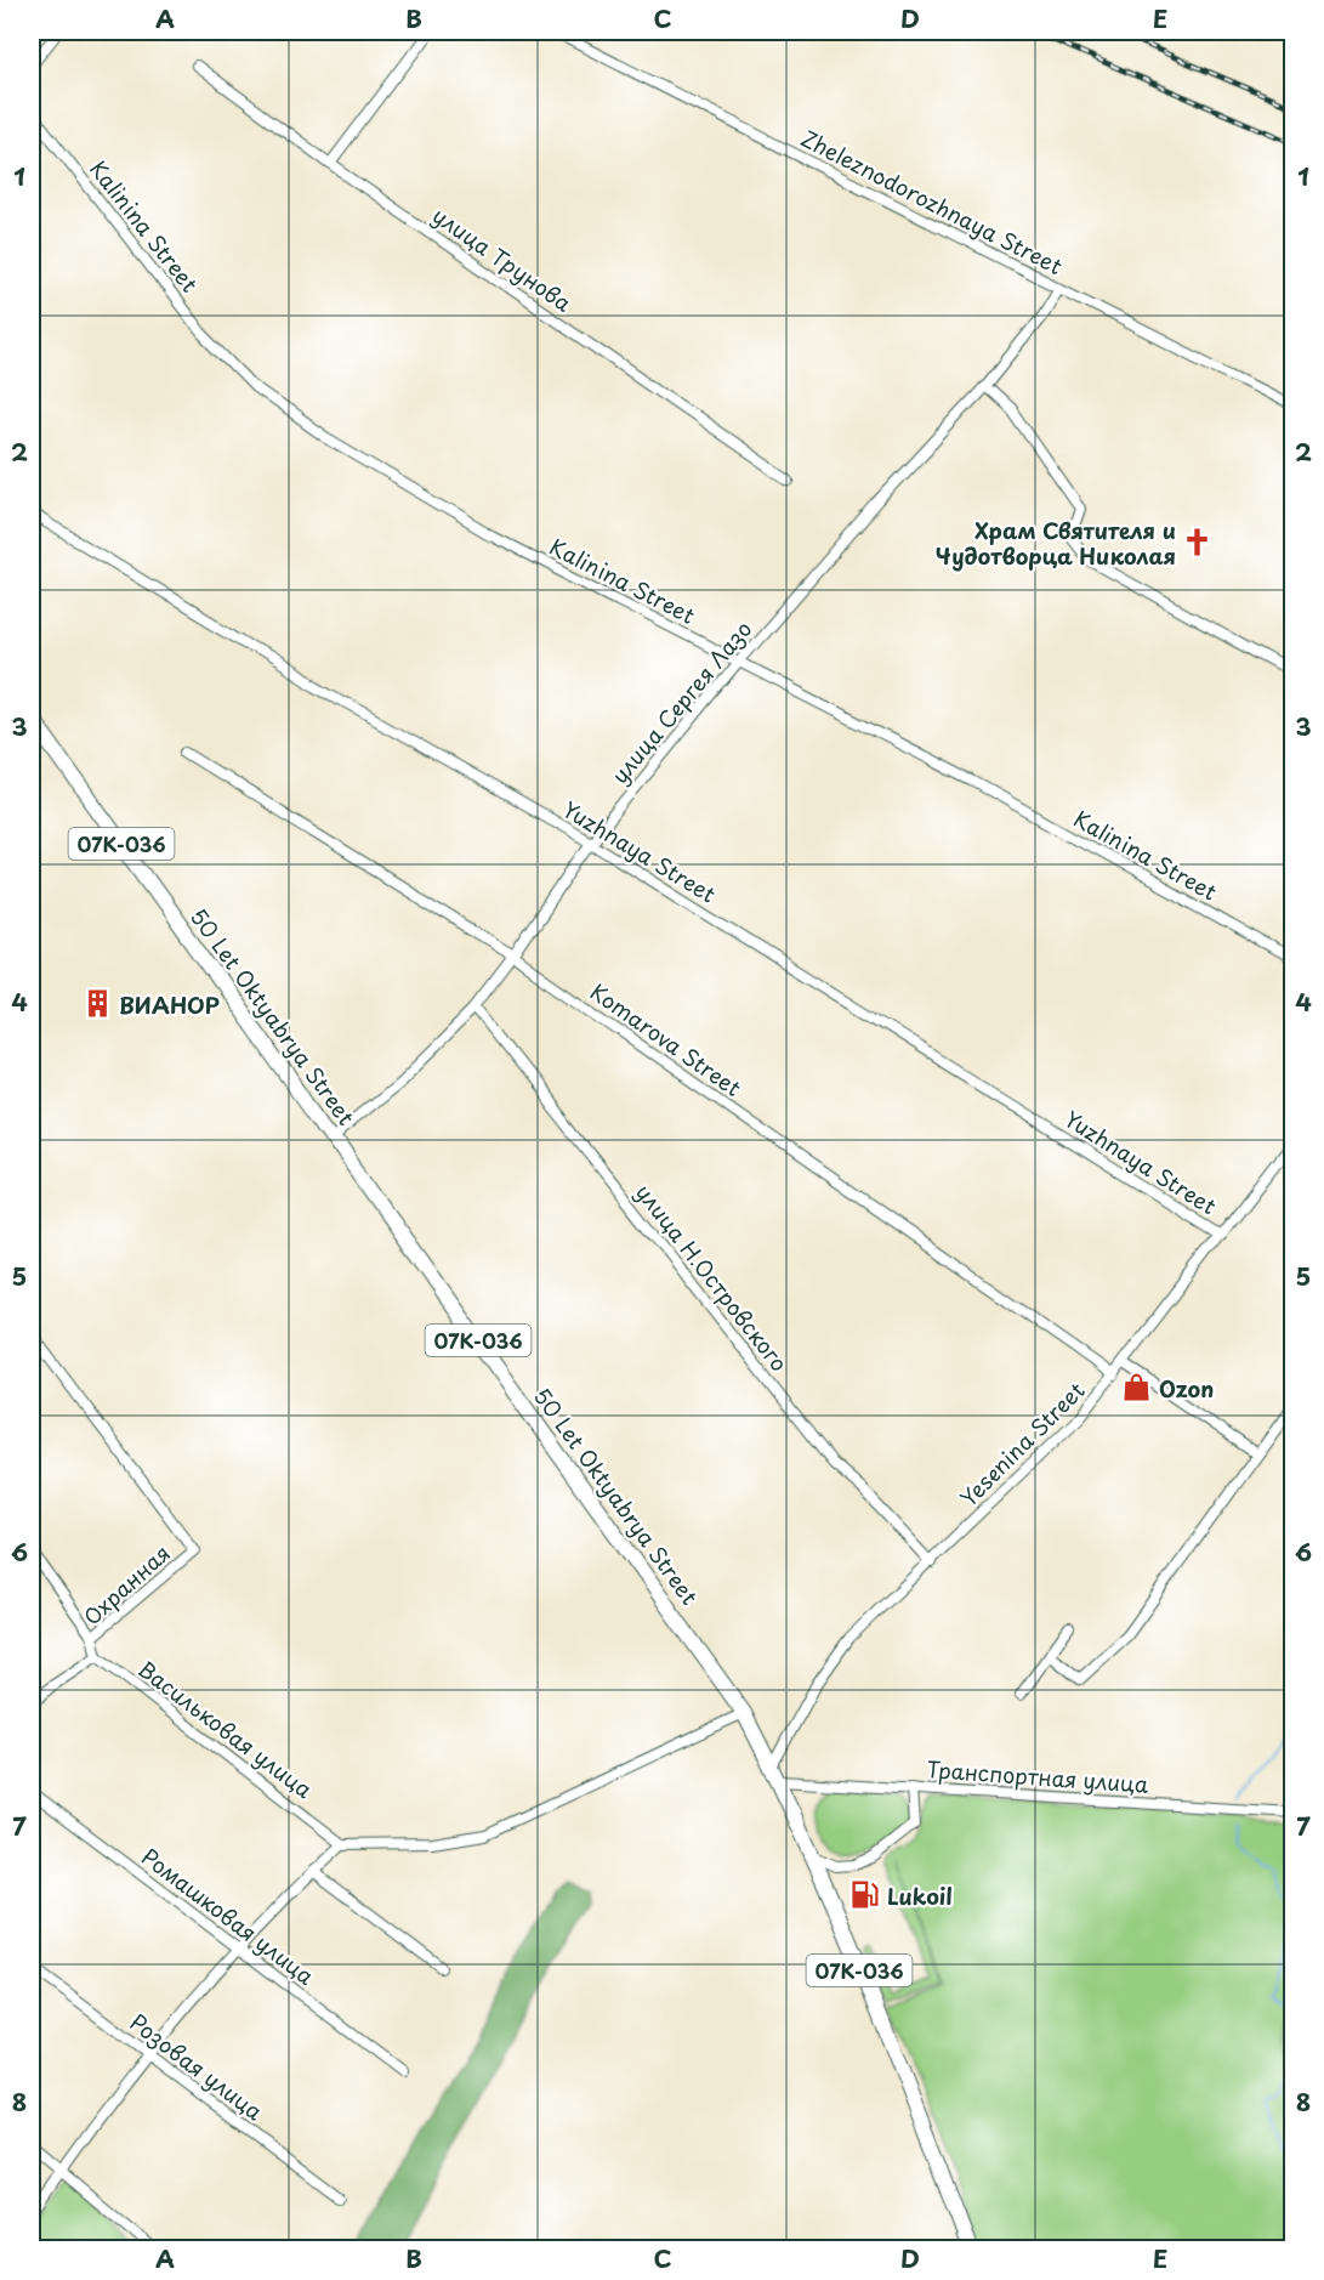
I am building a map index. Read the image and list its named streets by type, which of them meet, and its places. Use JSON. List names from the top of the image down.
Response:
{
  "streets": {
    "main road": ["07К-036", "50 Let Oktyabrya Street"],
    "street": [
      "Zheleznodorozhnaya Street",
      "Kalinina Street",
      "улица Трунова",
      "улица Сергея Лазо",
      "Yuzhnaya Street",
      "Komarova Street",
      "улица Н.Островского",
      "Yesenina Street",
      "Охранная",
      "Васильковая улица",
      "Транспортная улица",
      "Ромашковая улица",
      "Розовая улица"
    ]
  },
  "crossings": [
    ["Zheleznodorozhnaya Street", "улица Сергея Лазо"],
    ["Kalinina Street", "улица Сергея Лазо"],
    ["улица Сергея Лазо", "Yuzhnaya Street"],
    ["улица Сергея Лазо", "50 Let Oktyabrya Street"],
    ["улица Сергея Лазо", "Komarova Street"],
    ["улица Сергея Лазо", "улица Н.Островского"],
    ["Yuzhnaya Street", "Yesenina Street"],
    ["50 Let Oktyabrya Street", "Yesenina Street"],
    ["50 Let Oktyabrya Street", "Транспортная улица"],
    ["Komarova Street", "Yesenina Street"],
    ["улица Н.Островского", "Yesenina Street"],
    ["Охранная", "Васильковая улица"]
  ],
  "places": {
    "church": ["Храм Святителя и Чудотворца Николая"],
    "building": ["ВИАНОР"],
    "shop": ["Ozon"],
    "fuel station": ["Lukoil"]
  },
  "grid": {
    "columns": [
      "A",
      "B",
      "C",
      "D",
      "E"
    ],
    "rows": [
      "1",
      "2",
      "3",
      "4",
      "5",
      "6",
      "7",
      "8"
    ]
  }
}
